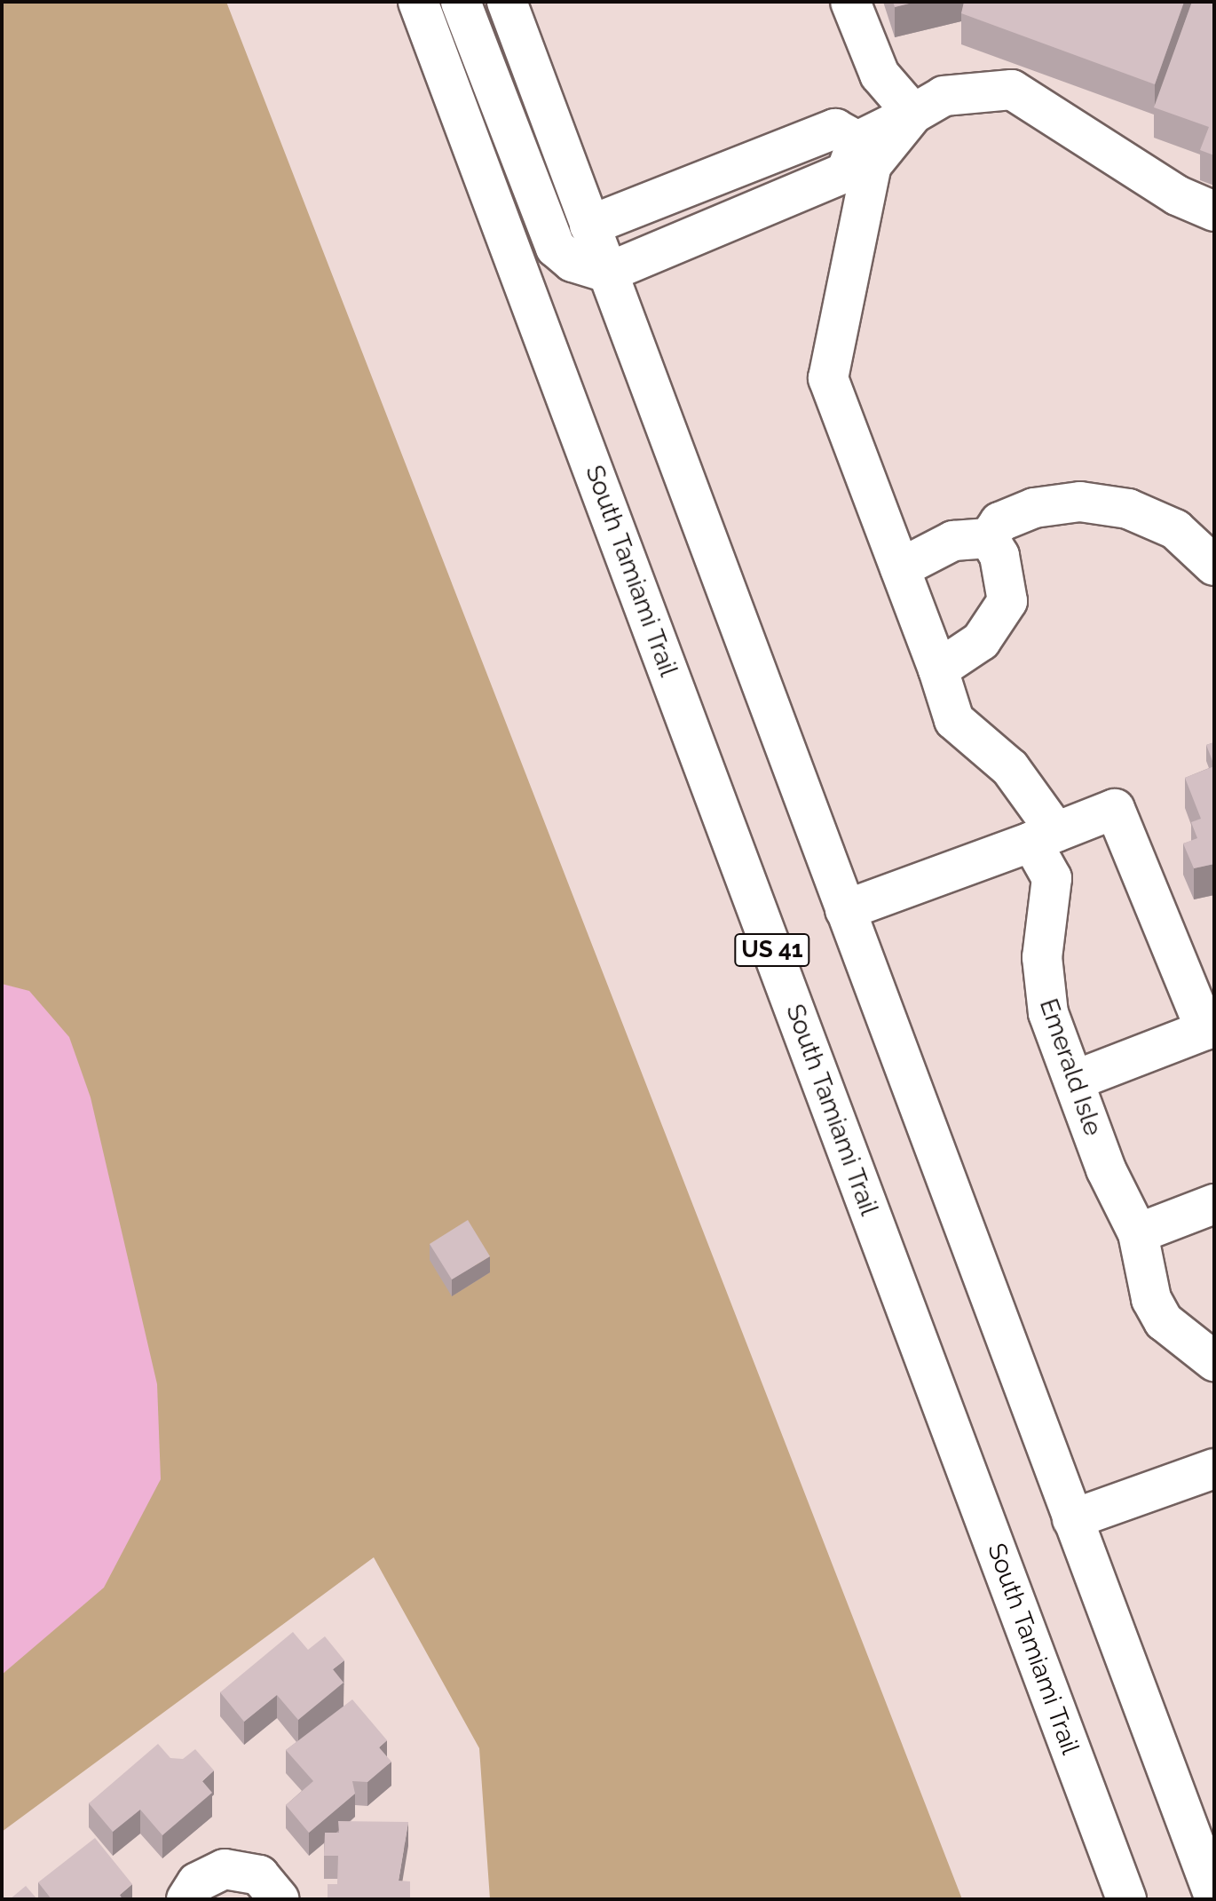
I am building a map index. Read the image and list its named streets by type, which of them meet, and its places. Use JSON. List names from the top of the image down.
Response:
{
  "streets": {
    "main road": ["South Tamiami Trail", "US 41", "Emerald Isle"]
  }
}
